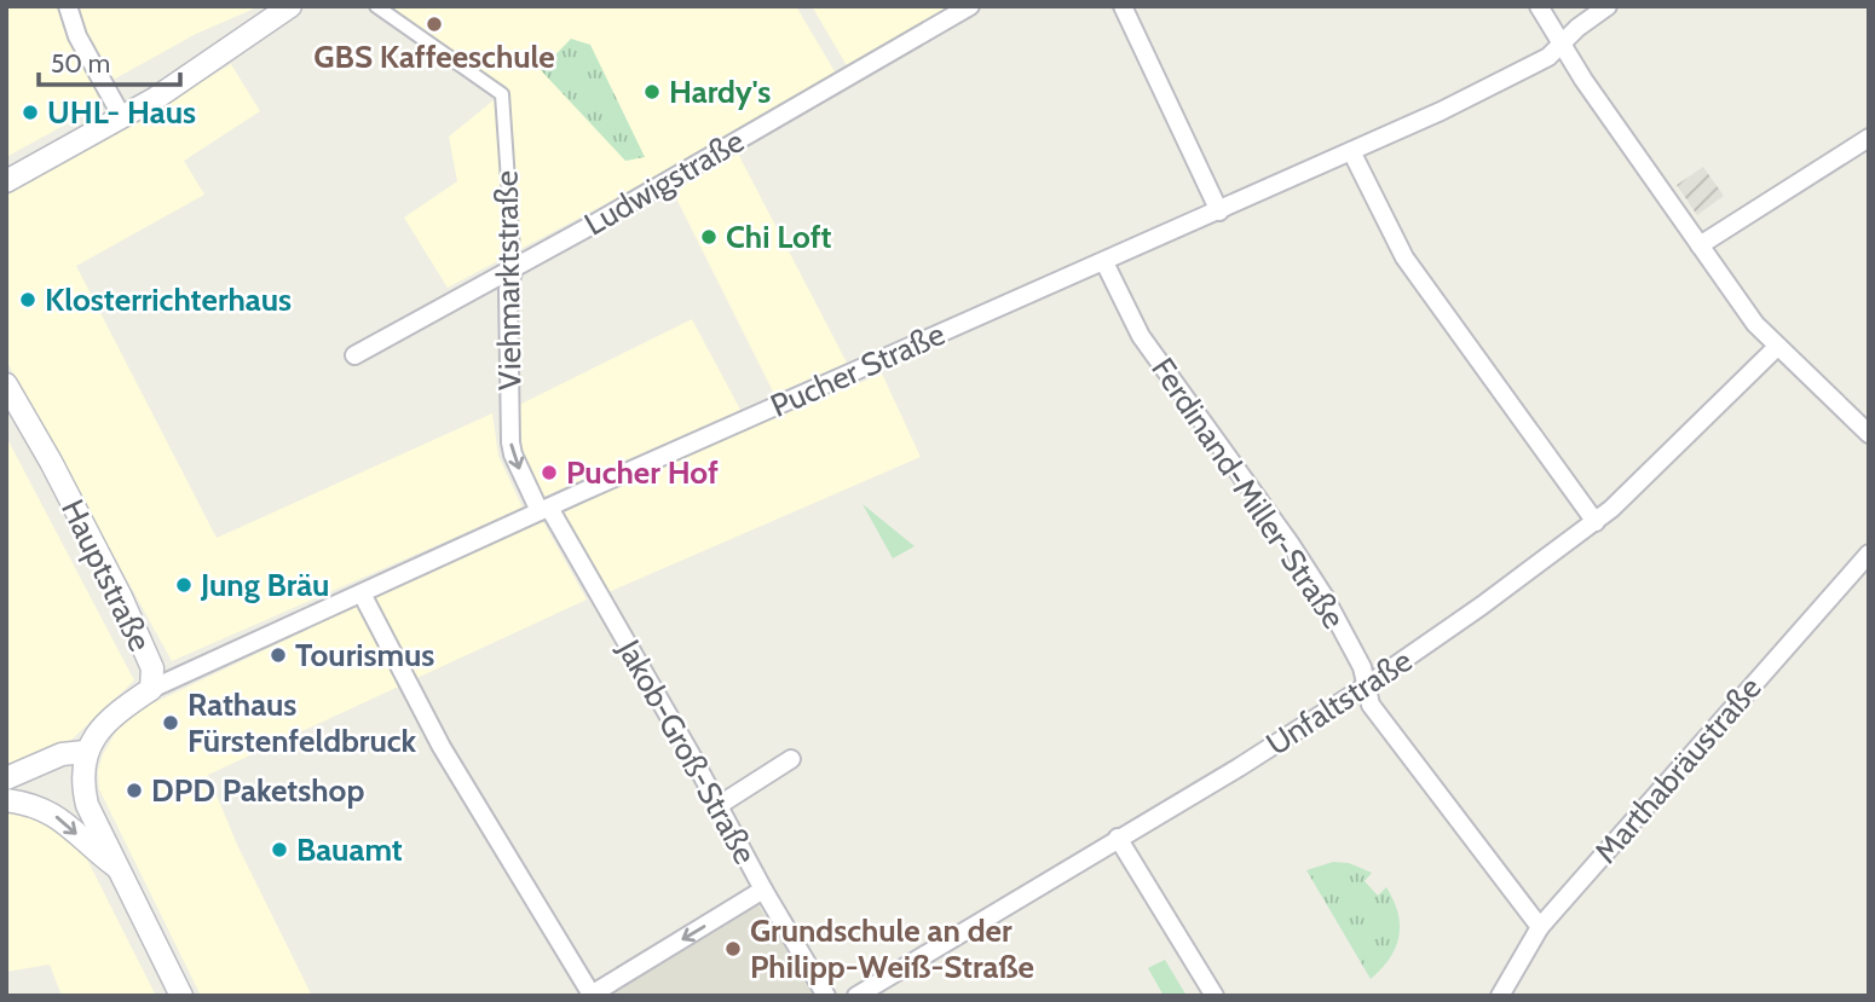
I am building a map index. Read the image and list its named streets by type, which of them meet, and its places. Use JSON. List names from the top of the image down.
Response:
{
  "streets": {
    "street": [
      "Ludwigstraße",
      "Viehmarktstraße",
      "Pucher Straße",
      "Ferdinand-Miller-Straße",
      "Hauptstraße",
      "Unfaltstraße",
      "Jakob-Groß-Straße",
      "Marthabräustraße"
    ]
  },
  "crossings": [
    ["Ludwigstraße", "Viehmarktstraße"],
    ["Viehmarktstraße", "Pucher Straße"],
    ["Viehmarktstraße", "Jakob-Groß-Straße"],
    ["Pucher Straße", "Ferdinand-Miller-Straße"],
    ["Pucher Straße", "Hauptstraße"],
    ["Pucher Straße", "Jakob-Groß-Straße"],
    ["Ferdinand-Miller-Straße", "Unfaltstraße"],
    ["Ferdinand-Miller-Straße", "Marthabräustraße"]
  ],
  "one_way": ["Viehmarktstraße"],
  "places": [
    "GBS Kaffeeschule",
    "Hardy's",
    "UHL- Haus",
    "Chi Loft",
    "Klosterrichterhaus",
    "Pucher Hof",
    "Jung Bräu",
    "Tourismus",
    "Rathaus Fürstenfeldbruck",
    "DPD Paketshop",
    "Bauamt",
    "Grundschule an der Philipp-Weiß-Straße"
  ],
  "scale_bar": "50 m"
}
